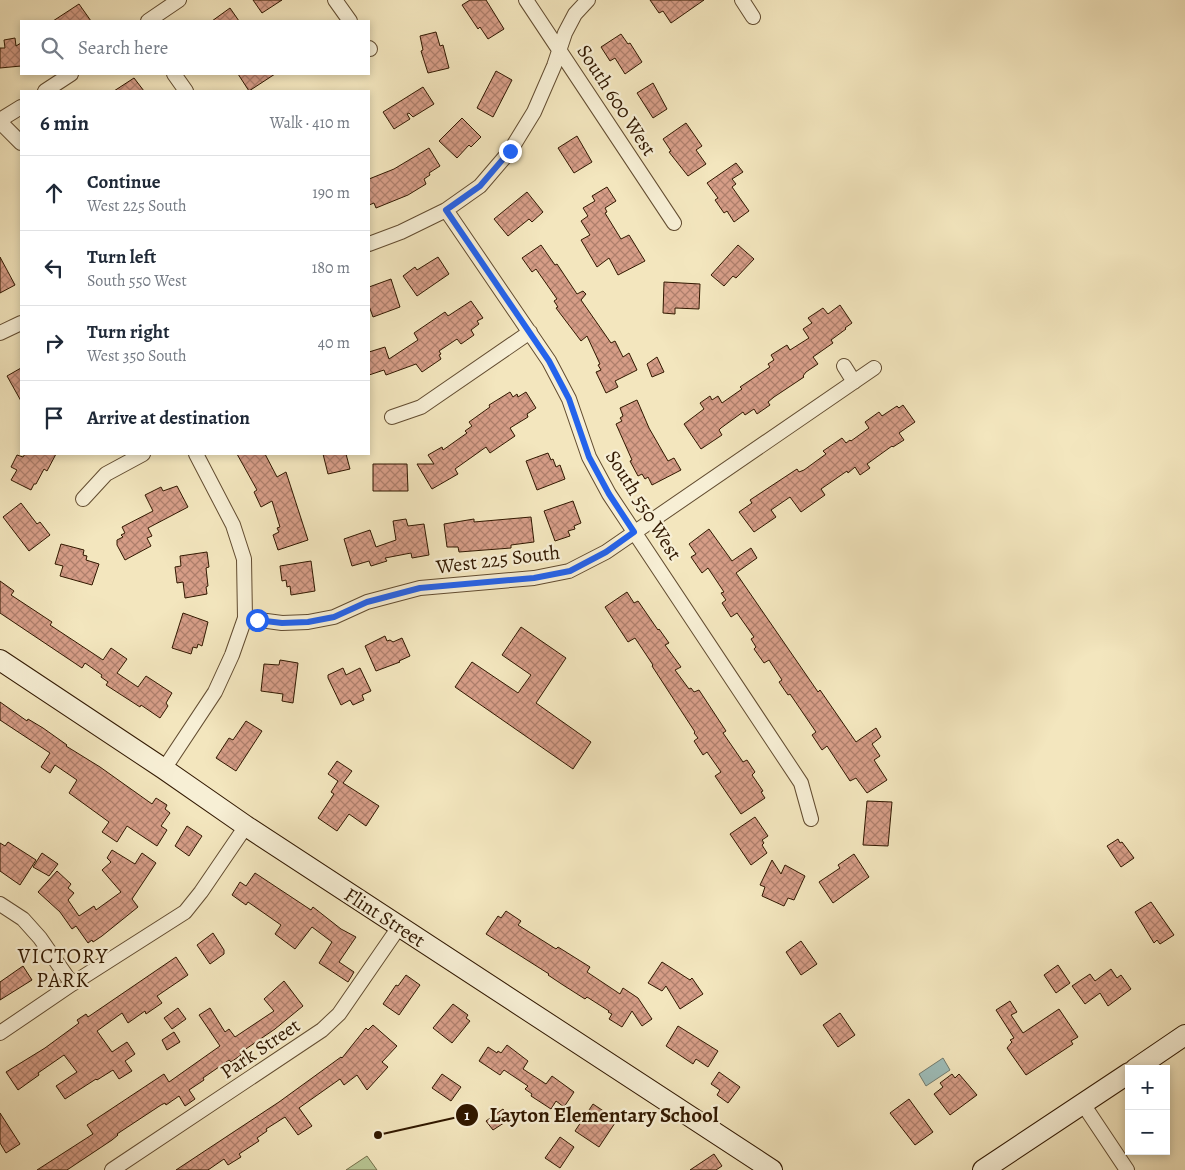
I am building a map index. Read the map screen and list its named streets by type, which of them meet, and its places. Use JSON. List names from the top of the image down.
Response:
{
  "streets": {
    "street": [
      "South 600 West",
      "South 550 West",
      "West 225 South",
      "Flint Street",
      "Park Street"
    ]
  },
  "crossings": [
    ["South 550 West", "West 225 South"],
    ["Flint Street", "Park Street"]
  ],
  "districts": ["VICTORY PARK"],
  "places": ["Layton Elementary School"],
  "page": {
    "search": "Search here",
    "heading": ["6 min", "Walk · 410 m"],
    "list": [
      ["Continue", "West 225 South", "190 m"],
      ["Turn left", "South 550 West", "180 m"],
      ["Turn right", "West 350 South", "40 m"],
      "Arrive at destination"
    ],
    "map_buttons": ["+", "−"]
  }
}
